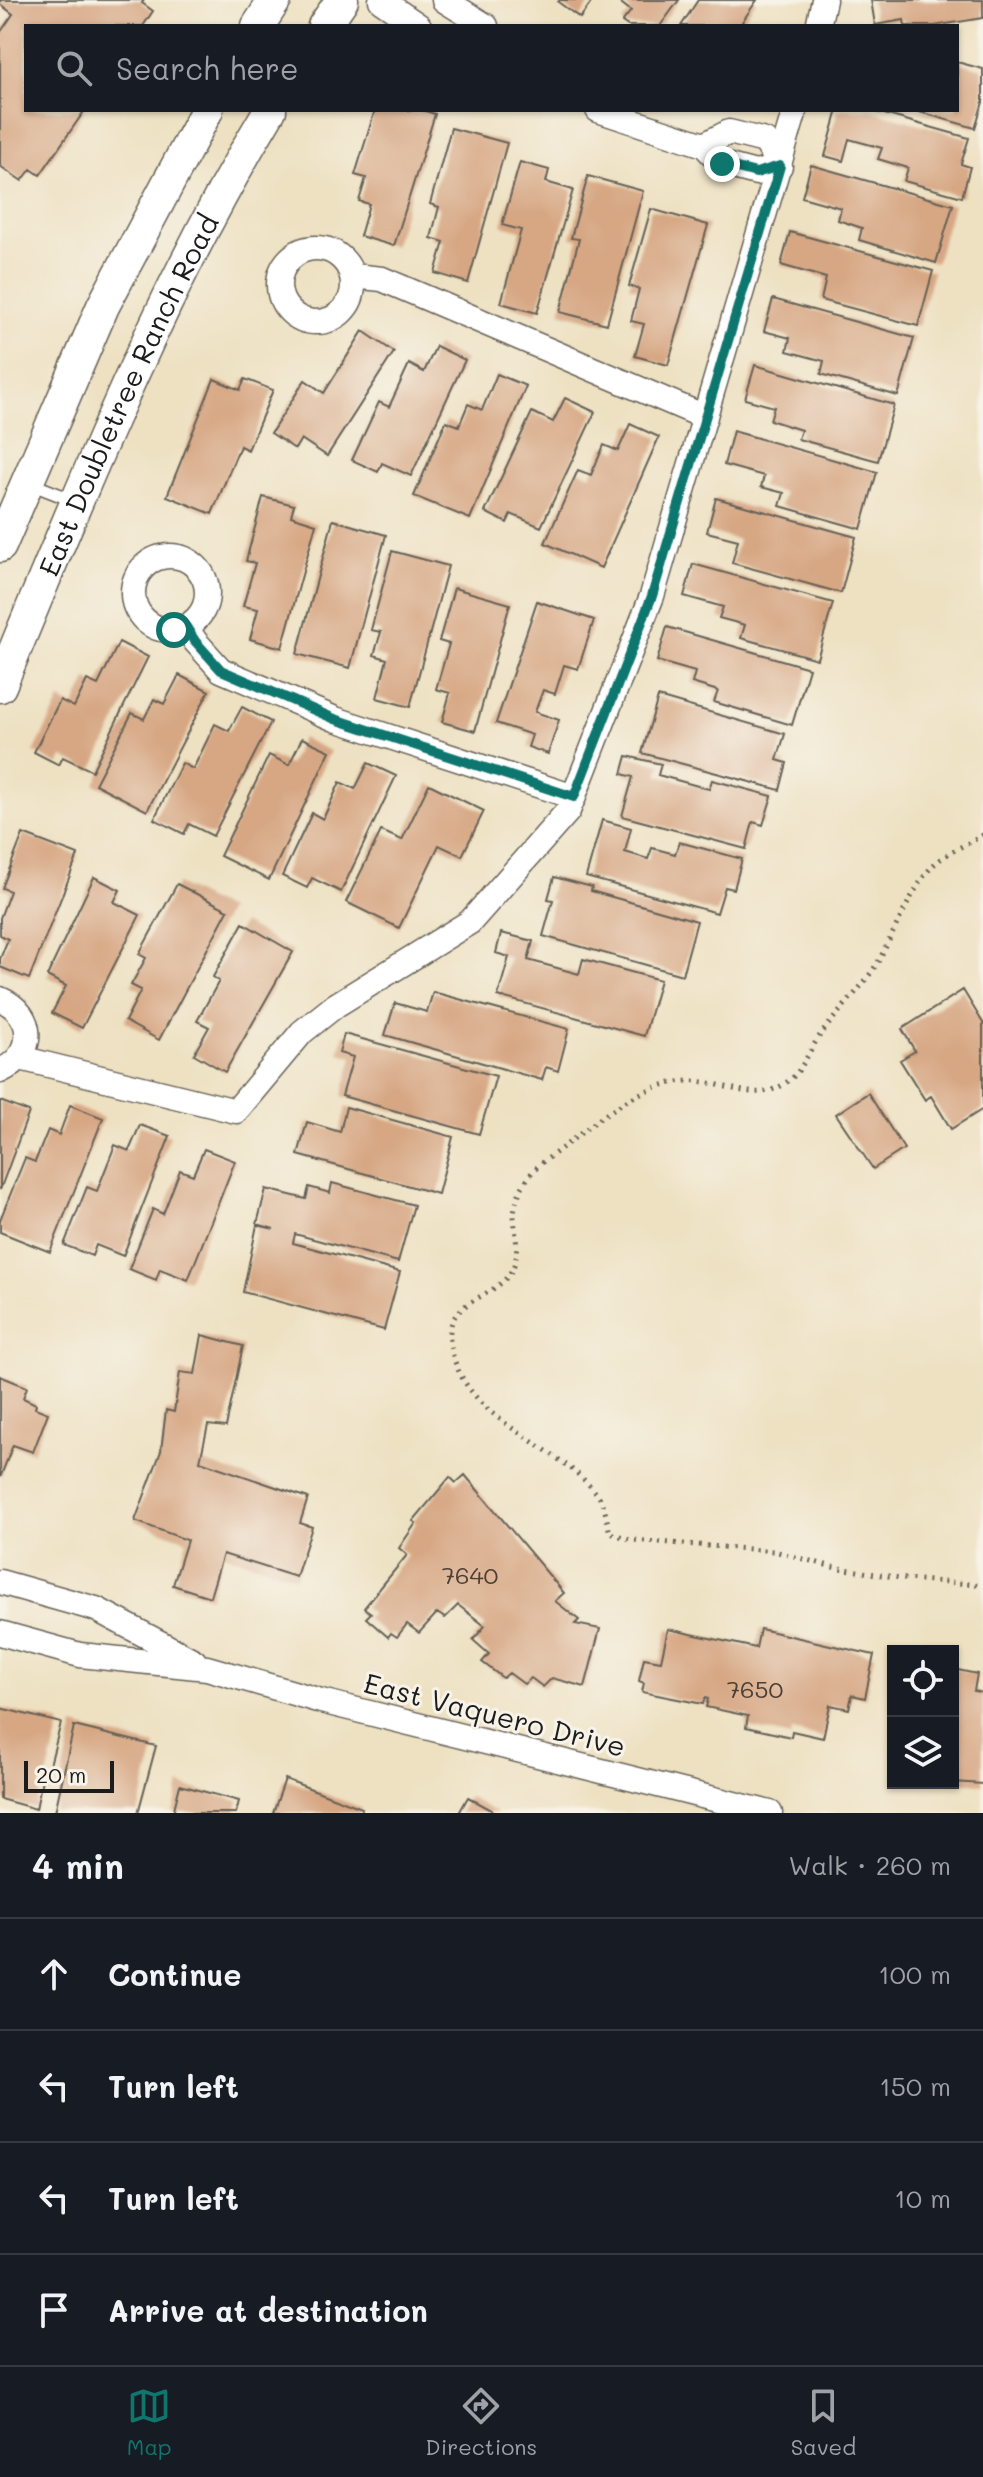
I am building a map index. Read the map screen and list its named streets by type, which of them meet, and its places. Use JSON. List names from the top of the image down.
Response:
{
  "streets": {
    "main road": ["East Doubletree Ranch Road"],
    "street": ["East Vaquero Drive"]
  },
  "house_numbers": ["7640", "7650"],
  "scale_bar": "20 m",
  "page": {
    "search": "Search here",
    "scale": "20 m",
    "heading": ["4 min", "Walk · 260 m"],
    "list": [
      ["Continue", "100 m"],
      ["Turn left", "150 m"],
      ["Turn left", "10 m"],
      "Arrive at destination"
    ],
    "nav": ["Map", "Directions", "Saved"]
  }
}
